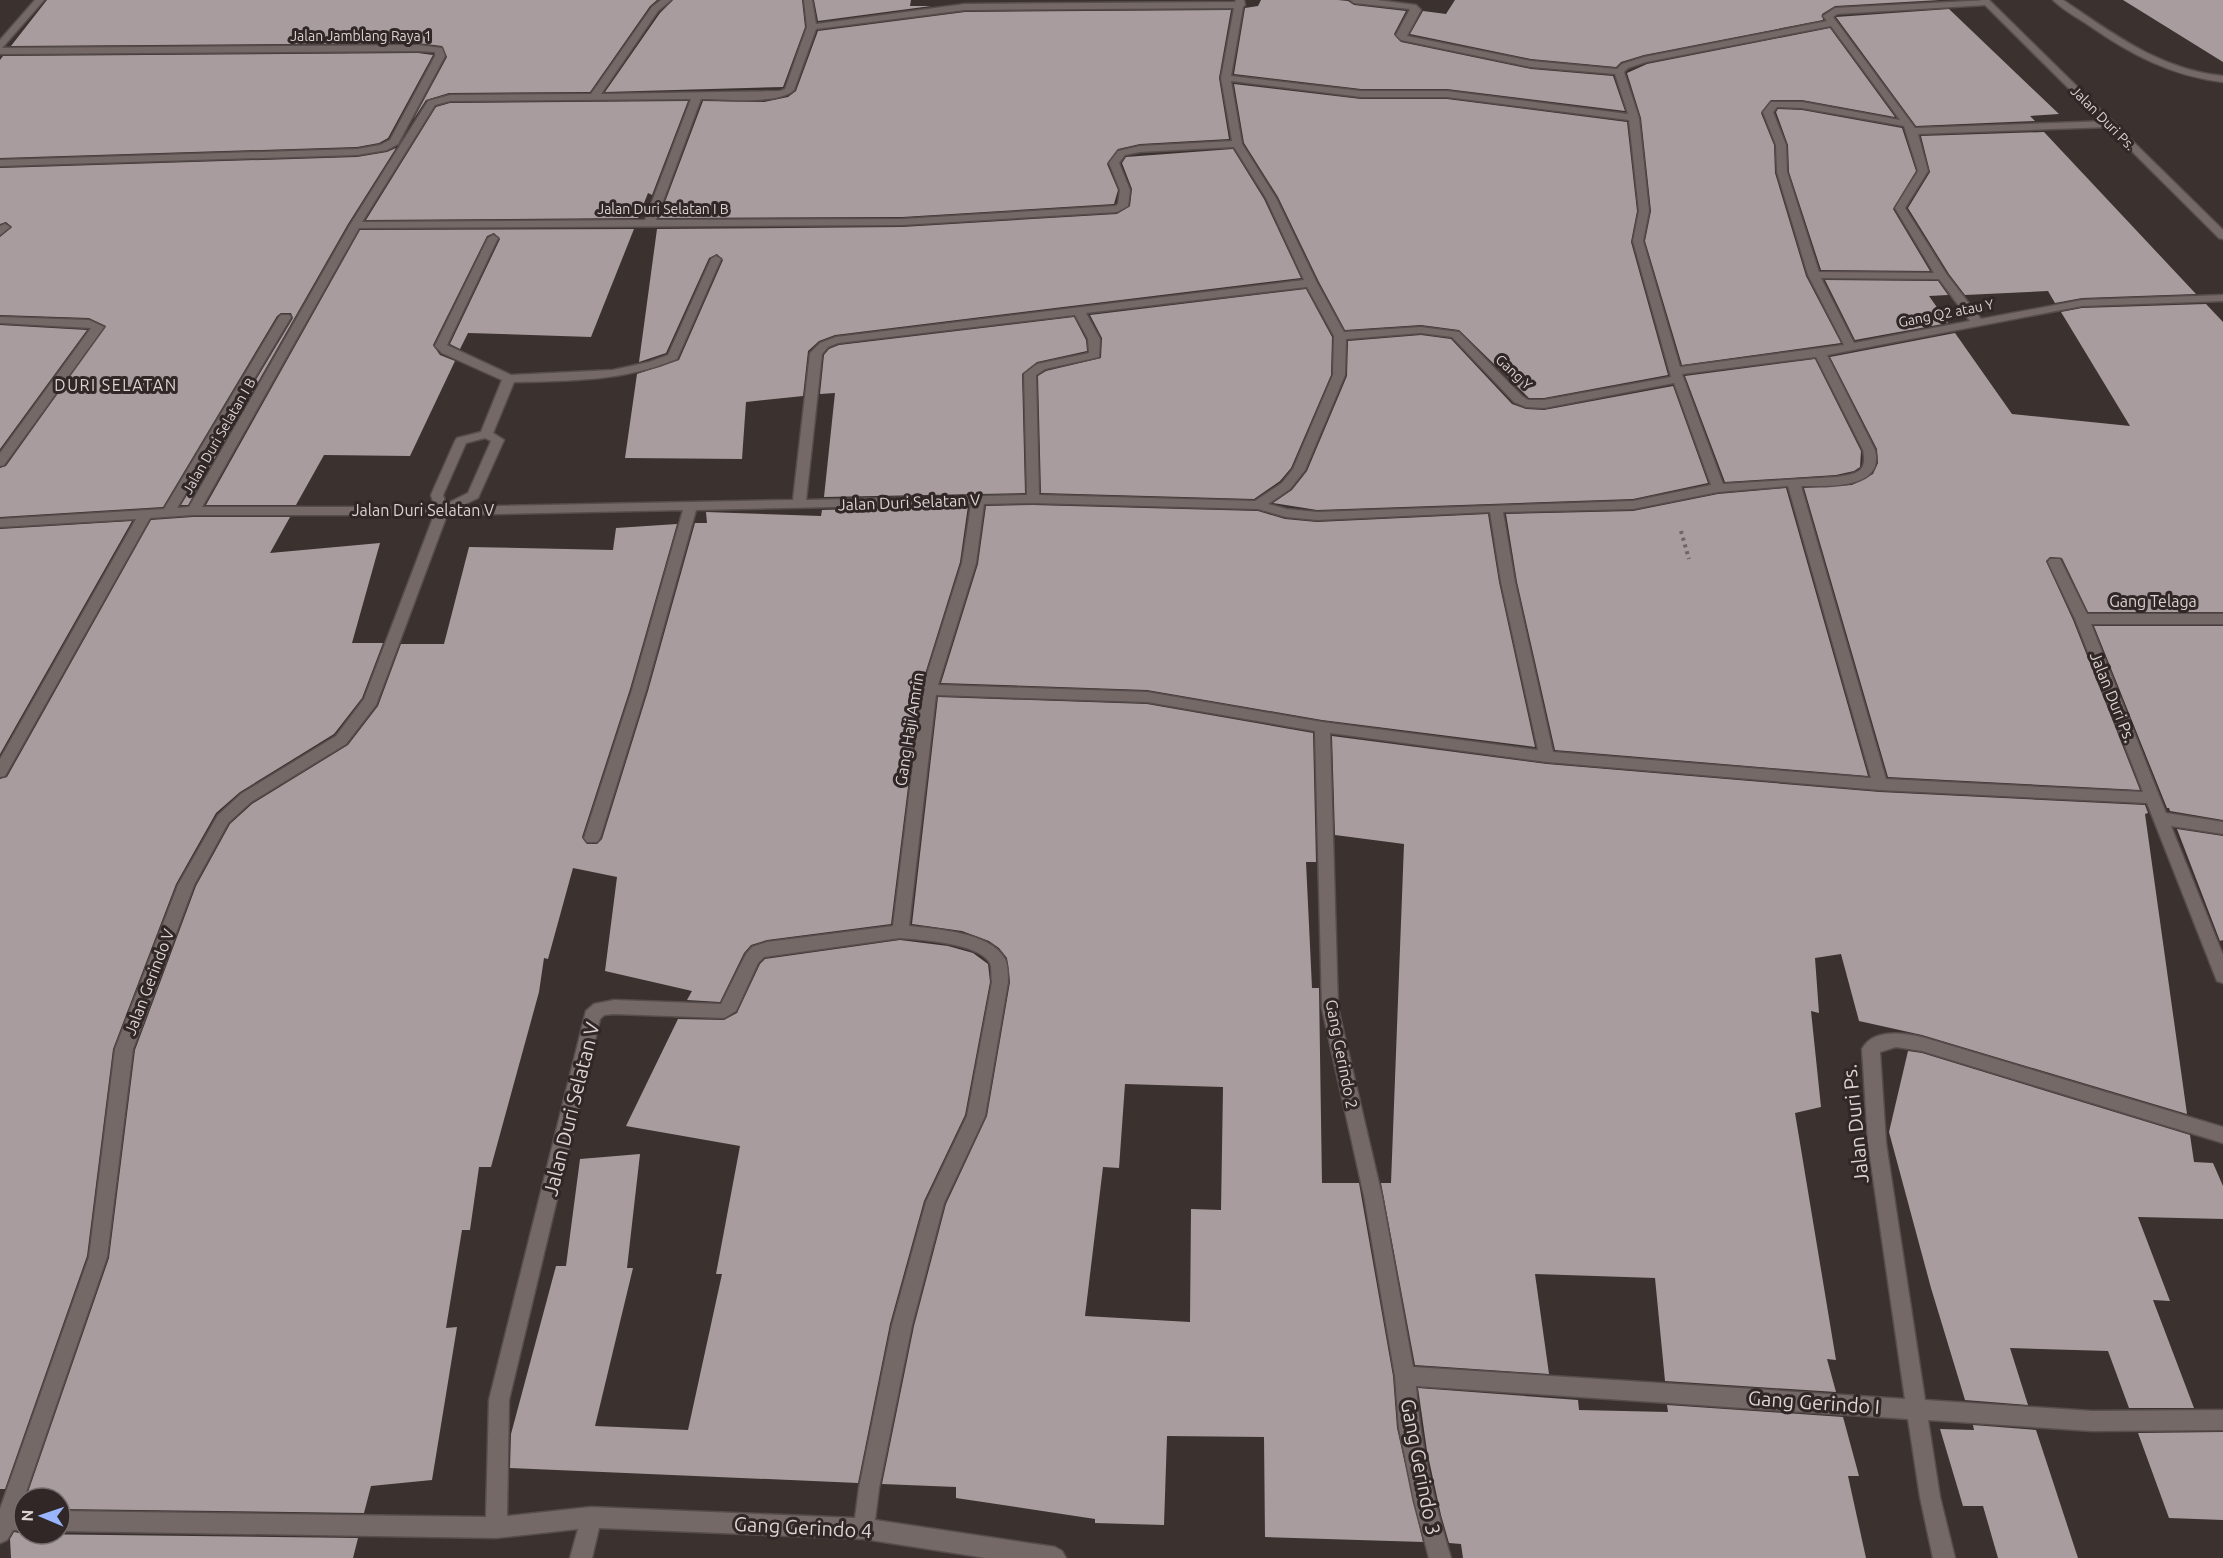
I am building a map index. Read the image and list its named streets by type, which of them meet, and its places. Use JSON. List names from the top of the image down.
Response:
{
  "streets": {
    "street": [
      "Jalan Jamblang Raya 1",
      "Jalan Duri Ps.",
      "Jalan Duri Selatan I B",
      "Gang Q2 atau Y",
      "Gang Y",
      "Jalan Duri Selatan V",
      "Gang Telaga",
      "Gang Haji Amrin",
      "Jalan Gerindo V",
      "Gang Gerindo 2",
      "Gang Gerindo I",
      "Gang Gerindo 3",
      "Gang Gerindo 4"
    ]
  },
  "crossings": [
    ["Jalan Duri Ps.", "Gang Telaga"],
    ["Jalan Duri Ps.", "Gang Gerindo I"],
    ["Jalan Duri Selatan I B", "Jalan Duri Selatan V"],
    ["Gang Q2 atau Y", "Gang Y"],
    ["Gang Q2 atau Y", "Jalan Duri Selatan V"],
    ["Jalan Duri Selatan V", "Gang Haji Amrin"],
    ["Jalan Duri Selatan V", "Jalan Gerindo V"],
    ["Jalan Duri Selatan V", "Gang Gerindo 4"],
    ["Gang Gerindo 2", "Gang Gerindo I"],
    ["Gang Gerindo 2", "Gang Gerindo 3"],
    ["Gang Gerindo I", "Gang Gerindo 3"]
  ],
  "districts": ["DURI SELATAN"],
  "north": "left"
}
